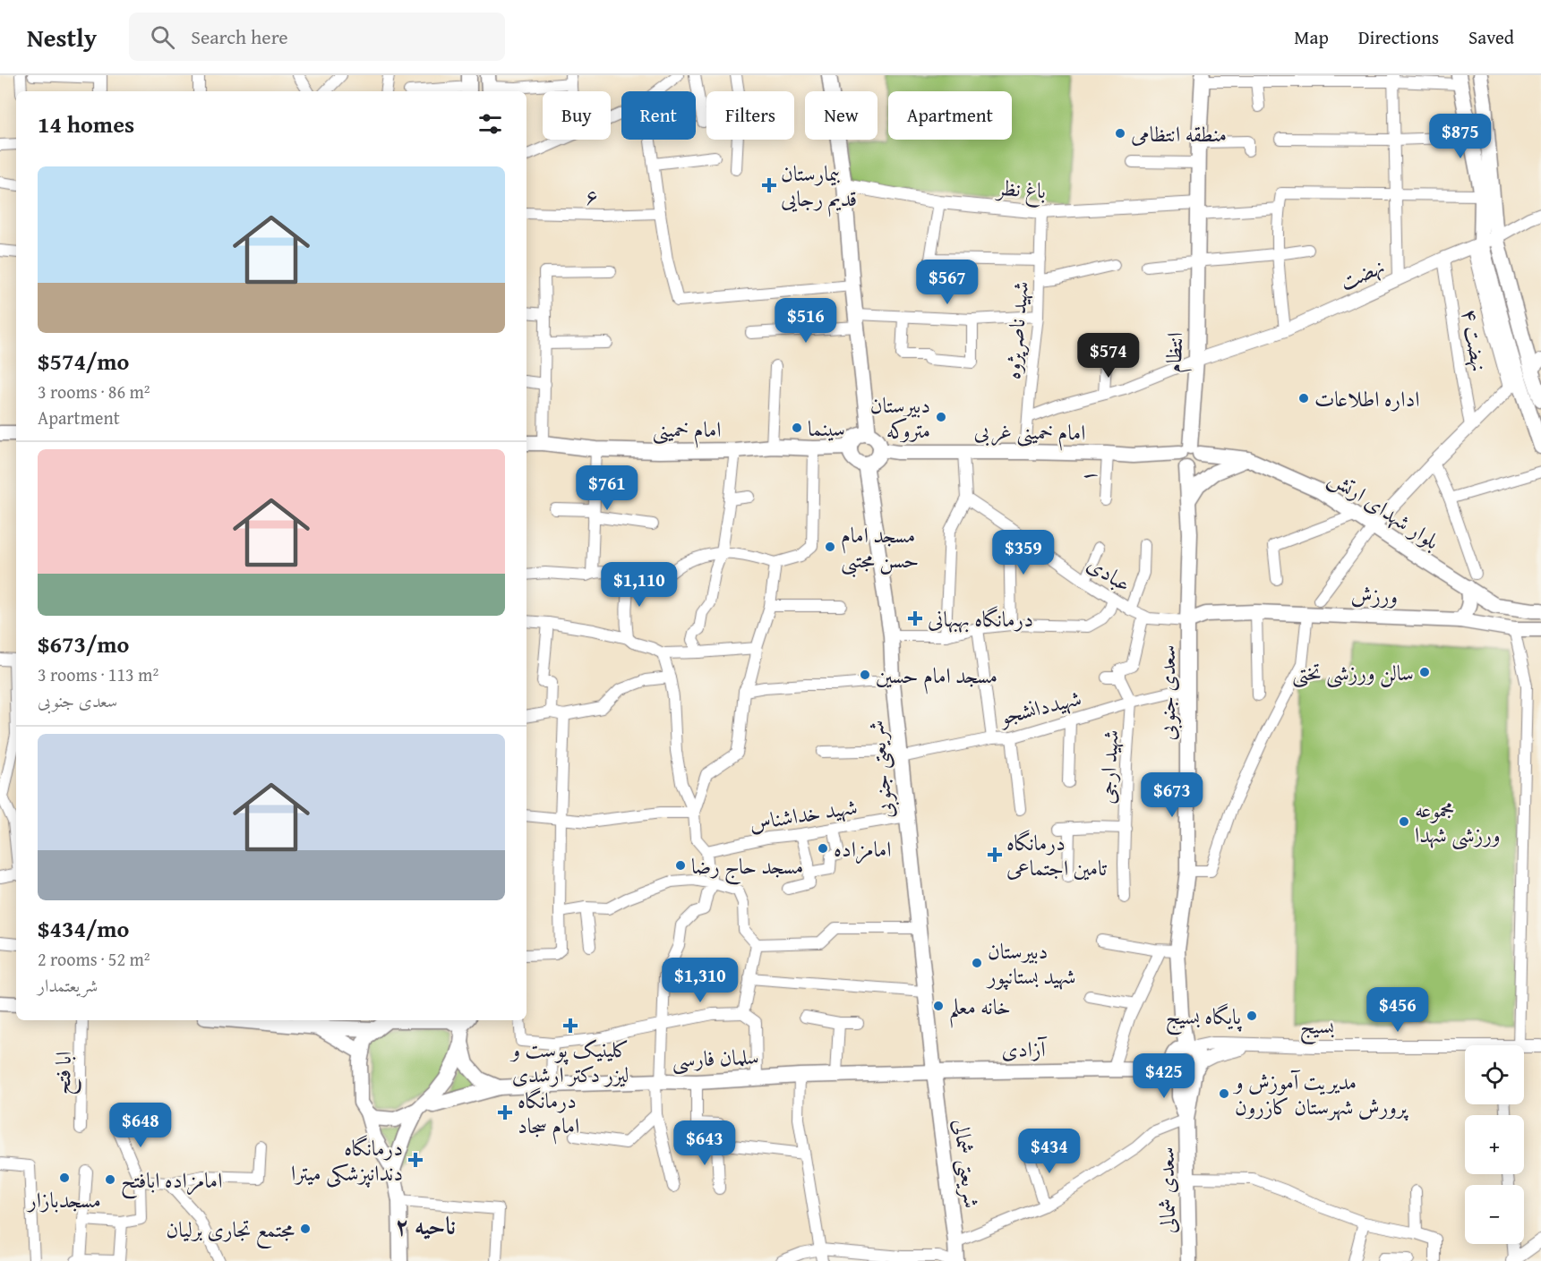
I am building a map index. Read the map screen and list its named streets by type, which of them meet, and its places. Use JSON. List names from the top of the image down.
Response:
{
  "streets": {
    "main road": [
      "انتظام",
      "امام خمینی",
      "امام خمینی غربی",
      "بلوار شهدای ارتش",
      "ورزش",
      "سعدی جنوبی",
      "شریعتی جنوبی",
      "آزادی",
      "سلمان فارسی",
      "شریعتی شمالی",
      "سعدی شمالی"
    ],
    "street": [
      "باغ نظر",
      "۶",
      "نهضت",
      "شهید ناصرپژوه",
      "نهضت ۴",
      "۱",
      "عبادی",
      "شهیددانشجو",
      "شهید ارجی",
      "شهید خداشناس",
      "بسیج",
      "ابا فتح"
    ]
  },
  "crossings": [
    ["باغ نظر", "شهید ناصرپژوه"],
    ["باغ نظر", "انتظام"],
    ["نهضت", "نهضت ۴"],
    ["نهضت", "انتظام"],
    ["شهید ناصرپژوه", "امام خمینی غربی"],
    ["انتظام", "امام خمینی غربی"],
    ["انتظام", "بلوار شهدای ارتش"],
    ["انتظام", "سعدی جنوبی"],
    ["امام خمینی", "امام خمینی غربی"],
    ["امام خمینی", "شریعتی جنوبی"],
    ["امام خمینی غربی", "۱"],
    ["امام خمینی غربی", "بلوار شهدای ارتش"],
    ["امام خمینی غربی", "سعدی جنوبی"],
    ["امام خمینی غربی", "شریعتی جنوبی"],
    ["بلوار شهدای ارتش", "سعدی جنوبی"],
    ["عبادی", "ورزش"],
    ["عبادی", "سعدی جنوبی"],
    ["ورزش", "سعدی جنوبی"],
    ["سعدی جنوبی", "شهیددانشجو"],
    ["سعدی جنوبی", "بسیج"],
    ["سعدی جنوبی", "آزادی"],
    ["سعدی جنوبی", "سعدی شمالی"],
    ["شهیددانشجو", "شهید ارجی"],
    ["شهیددانشجو", "شریعتی جنوبی"],
    ["شریعتی جنوبی", "شهید خداشناس"],
    ["شریعتی جنوبی", "آزادی"],
    ["شریعتی جنوبی", "سلمان فارسی"],
    ["شریعتی جنوبی", "شریعتی شمالی"],
    ["بسیج", "آزادی"],
    ["بسیج", "سعدی شمالی"],
    ["آزادی", "سلمان فارسی"],
    ["آزادی", "شریعتی شمالی"],
    ["آزادی", "سعدی شمالی"],
    ["سلمان فارسی", "شریعتی شمالی"]
  ],
  "districts": ["ناحیه ۲"],
  "places": {
    "other": [
      "منطقه انتظامی",
      "اداره اطلاعات",
      "دبیرستان متروکه",
      "سینما",
      "مسجد امام حسن مجتبی",
      "سالن ورزشی تختی",
      "مسجد امام حسین",
      "مجموعه ورزشی شهدا",
      "امامزاده",
      "مسجد حاج رضا",
      "دبیرستان شهید بستانپور",
      "خانه معلم",
      "پایگاه بسیج",
      "مدیریت آموزش و پرورش شهرستان کازرون",
      "مسجدبازار",
      "امامزاده ابافتح",
      "مجتمع تجاری برلیان"
    ],
    "health": [
      "بیمارستان قدیم رجایی",
      "درمانگاه بهبهانی",
      "درمانگاه تامین اجتماعی",
      "کلینیک پوست و لیزر دکتر ارشدی",
      "درمانگاه امام سجاد",
      "درمانگاه دندانپزشکی میترا"
    ]
  },
  "page": {
    "header": "Nestly",
    "search": "Search here",
    "nav": ["Map", "Directions", "Saved"],
    "chip": [
      "Buy",
      "Rent",
      "Filters",
      "New",
      "Apartment"
    ],
    "heading": "14 homes",
    "price": [
      "$875",
      "$567",
      "$516",
      "$574",
      "$761",
      "$359",
      "$1,110",
      "$673",
      "$1,310",
      "$456",
      "$425",
      "$648",
      "$643",
      "$434"
    ],
    "list": [
      {
        "name": "$574/mo",
        "note": "3 rooms · 86 m² · Apartment"
      },
      {
        "name": "$673/mo",
        "note": "3 rooms · 113 m² · سعدی جنوبی"
      },
      {
        "name": "$434/mo",
        "note": "2 rooms · 52 m² · شریعتمدار"
      }
    ],
    "map_buttons": ["+", "−"]
  }
}
